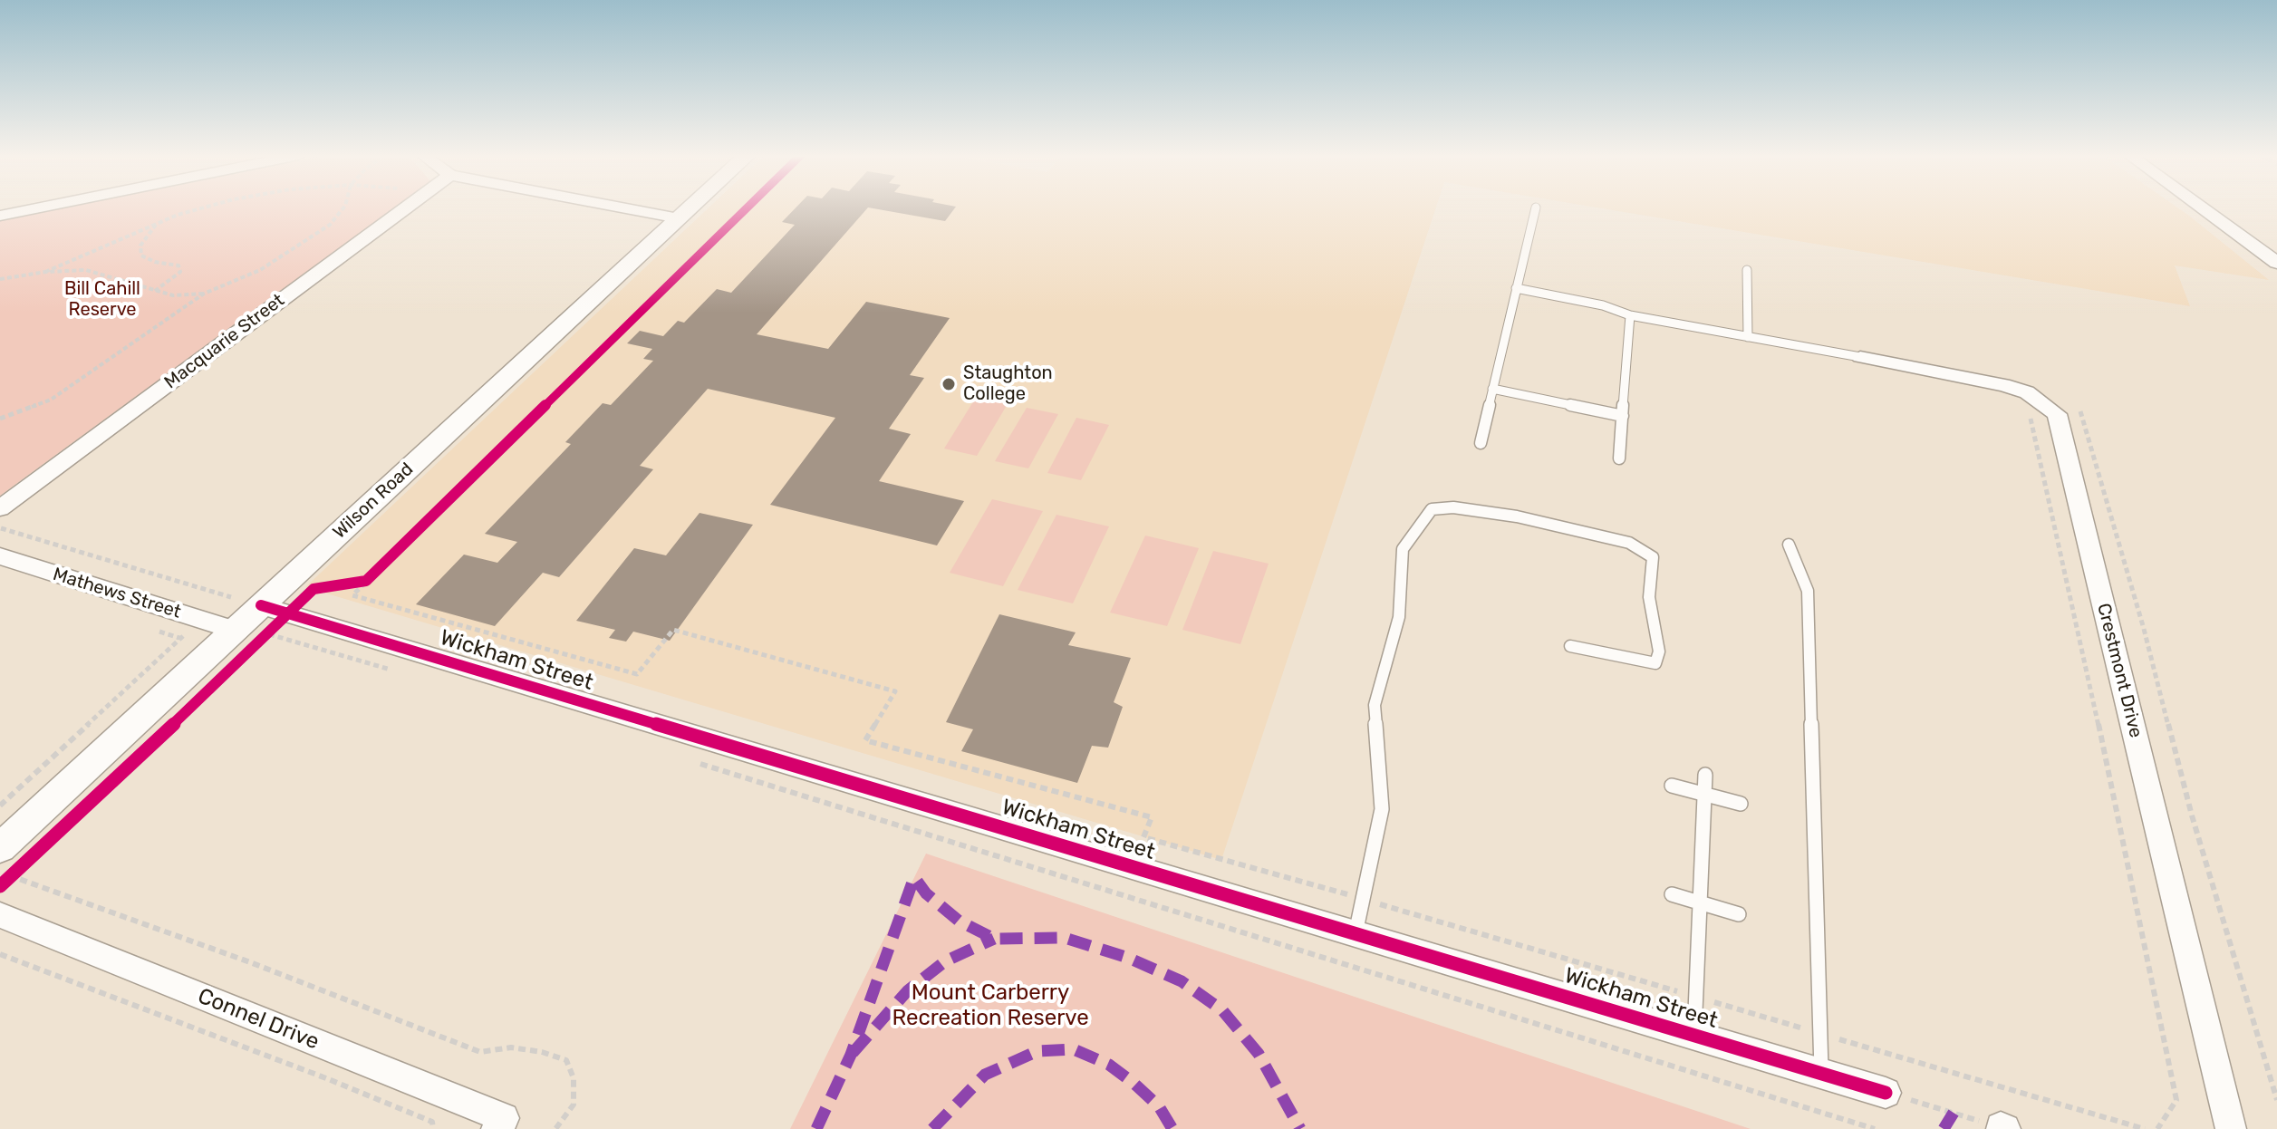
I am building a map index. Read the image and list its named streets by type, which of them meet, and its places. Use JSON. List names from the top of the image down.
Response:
{
  "streets": {
    "street": [
      "Macquarie Street",
      "Wilson Road",
      "Mathews Street",
      "Wickham Street",
      "Crestmont Drive",
      "Connel Drive"
    ]
  },
  "crossings": [
    ["Wilson Road", "Mathews Street"],
    ["Wilson Road", "Wickham Street"]
  ],
  "parks": ["Bill Cahill Reserve", "Mount Carberry Recreation Reserve"],
  "places": ["Staughton College"]
}
